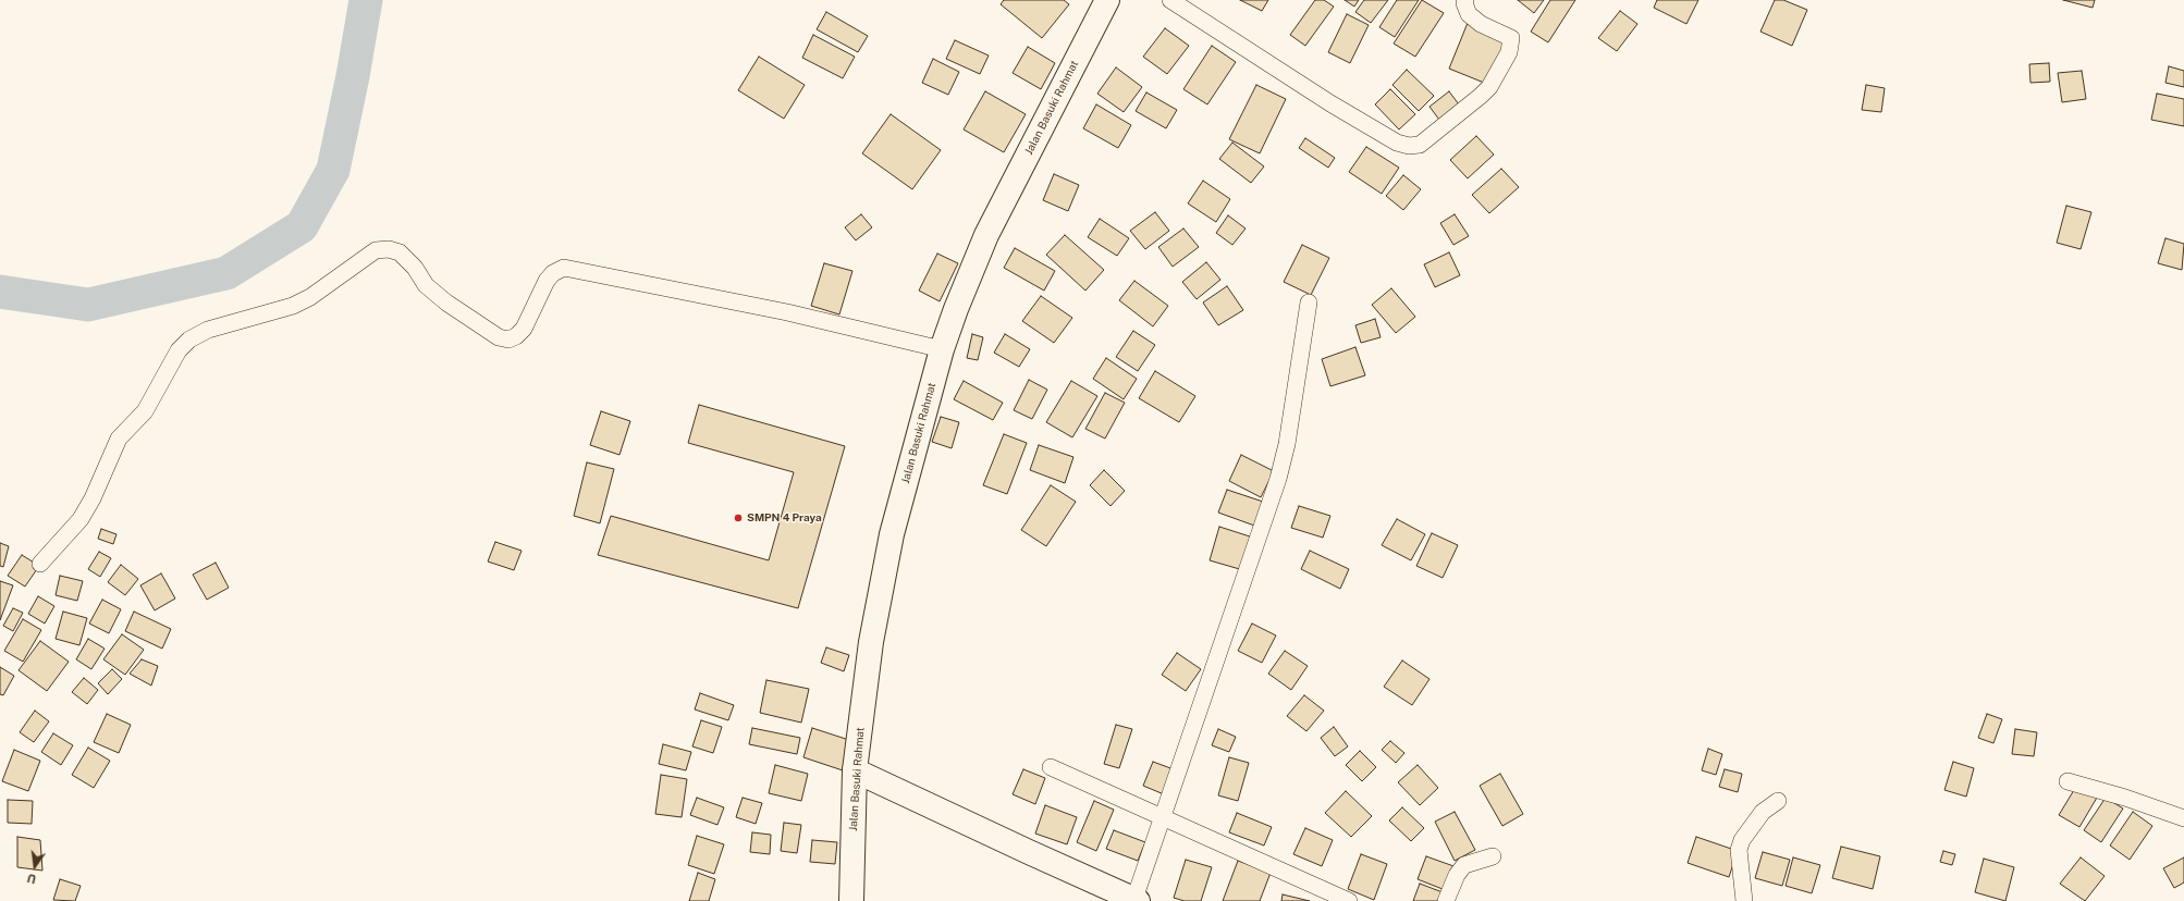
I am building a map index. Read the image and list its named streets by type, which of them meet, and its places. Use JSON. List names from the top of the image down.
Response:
{
  "streets": {
    "main road": ["Jalan Basuki Rahmat"]
  },
  "places": ["SMPN 4 Praya"],
  "north": "bottom"
}
